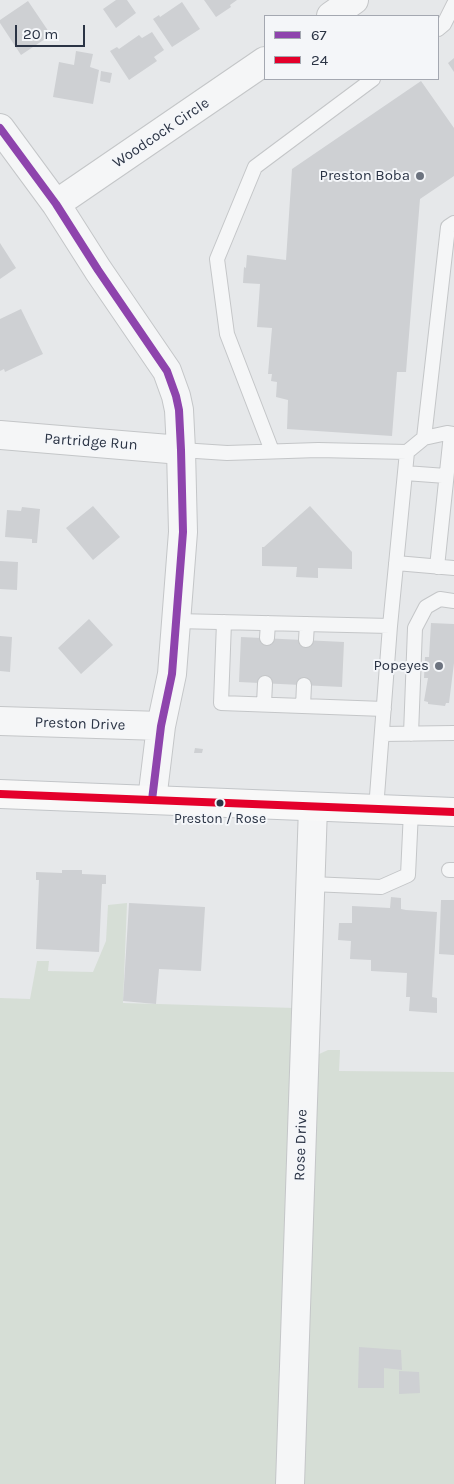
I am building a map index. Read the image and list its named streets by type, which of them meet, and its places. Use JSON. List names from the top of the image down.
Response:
{
  "streets": {
    "street": [
      "Woodcock Circle",
      "Partridge Run",
      "Preston Drive",
      "Rose Drive"
    ]
  },
  "places": ["Preston Boba", "Popeyes", "Preston / Rose"],
  "lines": ["transit line 67", "transit line 24"],
  "legend": ["67", "24"],
  "scale_bar": "20 m"
}
